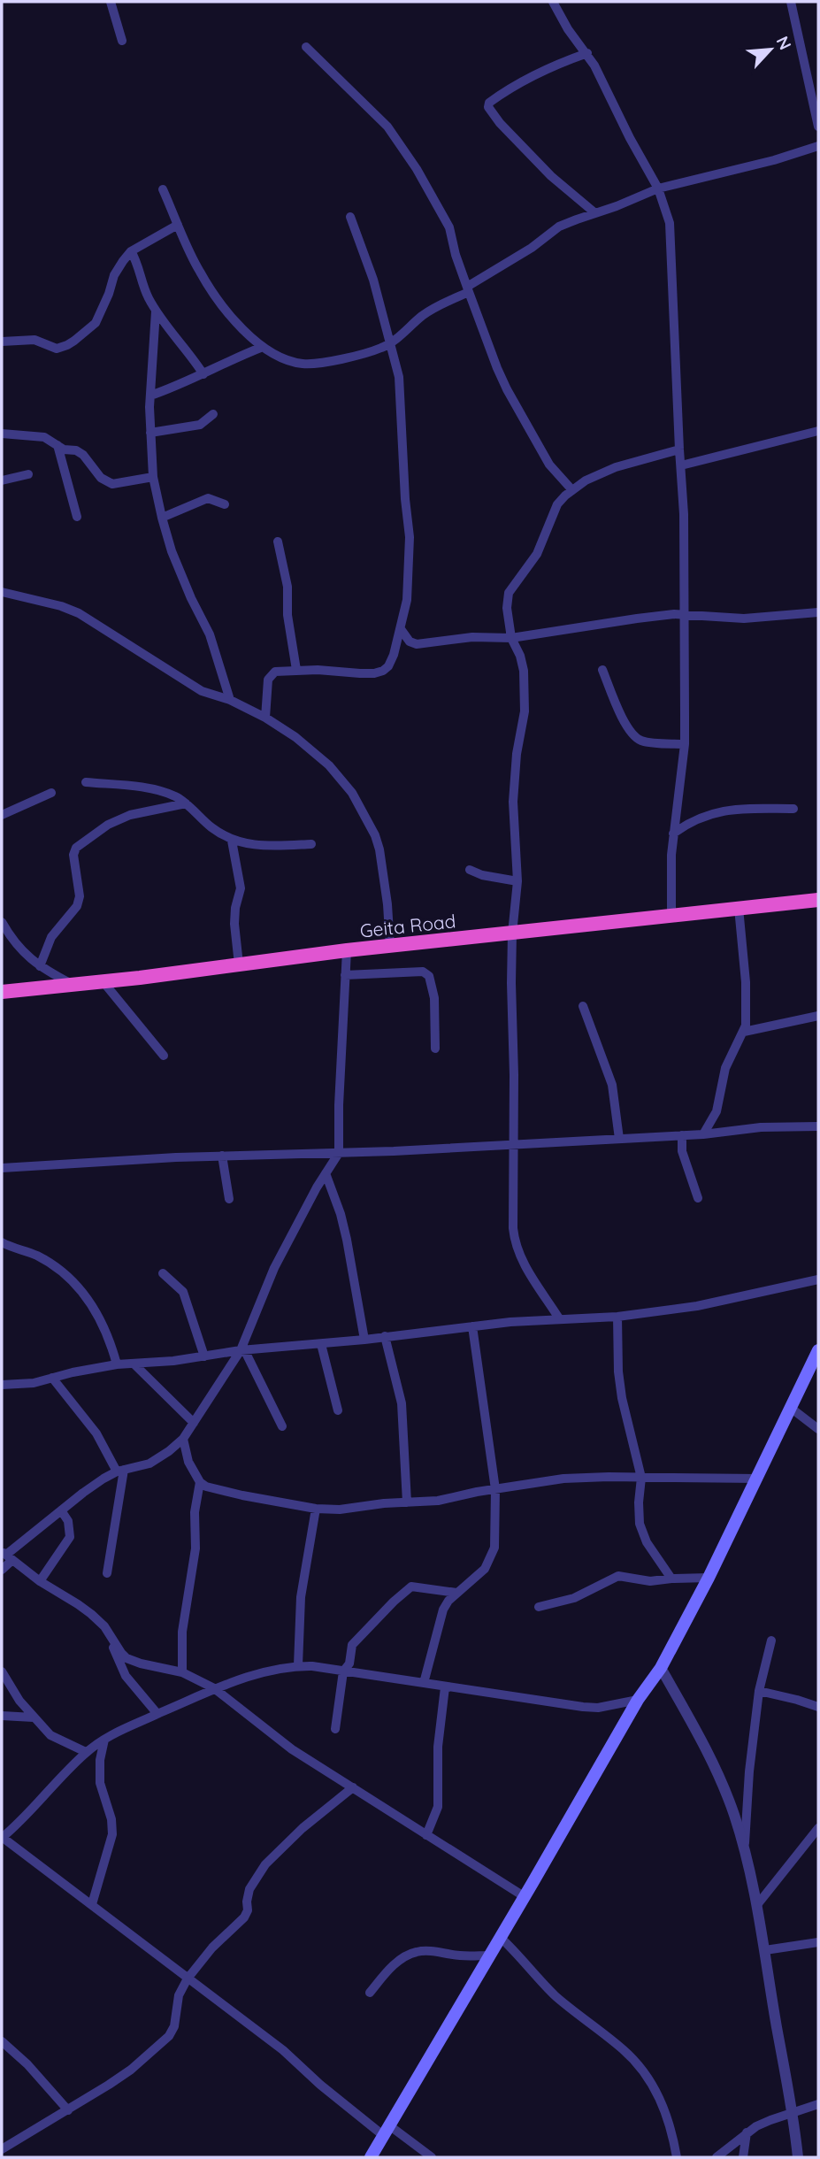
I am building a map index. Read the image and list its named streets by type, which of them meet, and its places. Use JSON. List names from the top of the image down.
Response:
{
  "streets": {
    "highway": ["Geita Road"]
  },
  "north": "top right"
}
